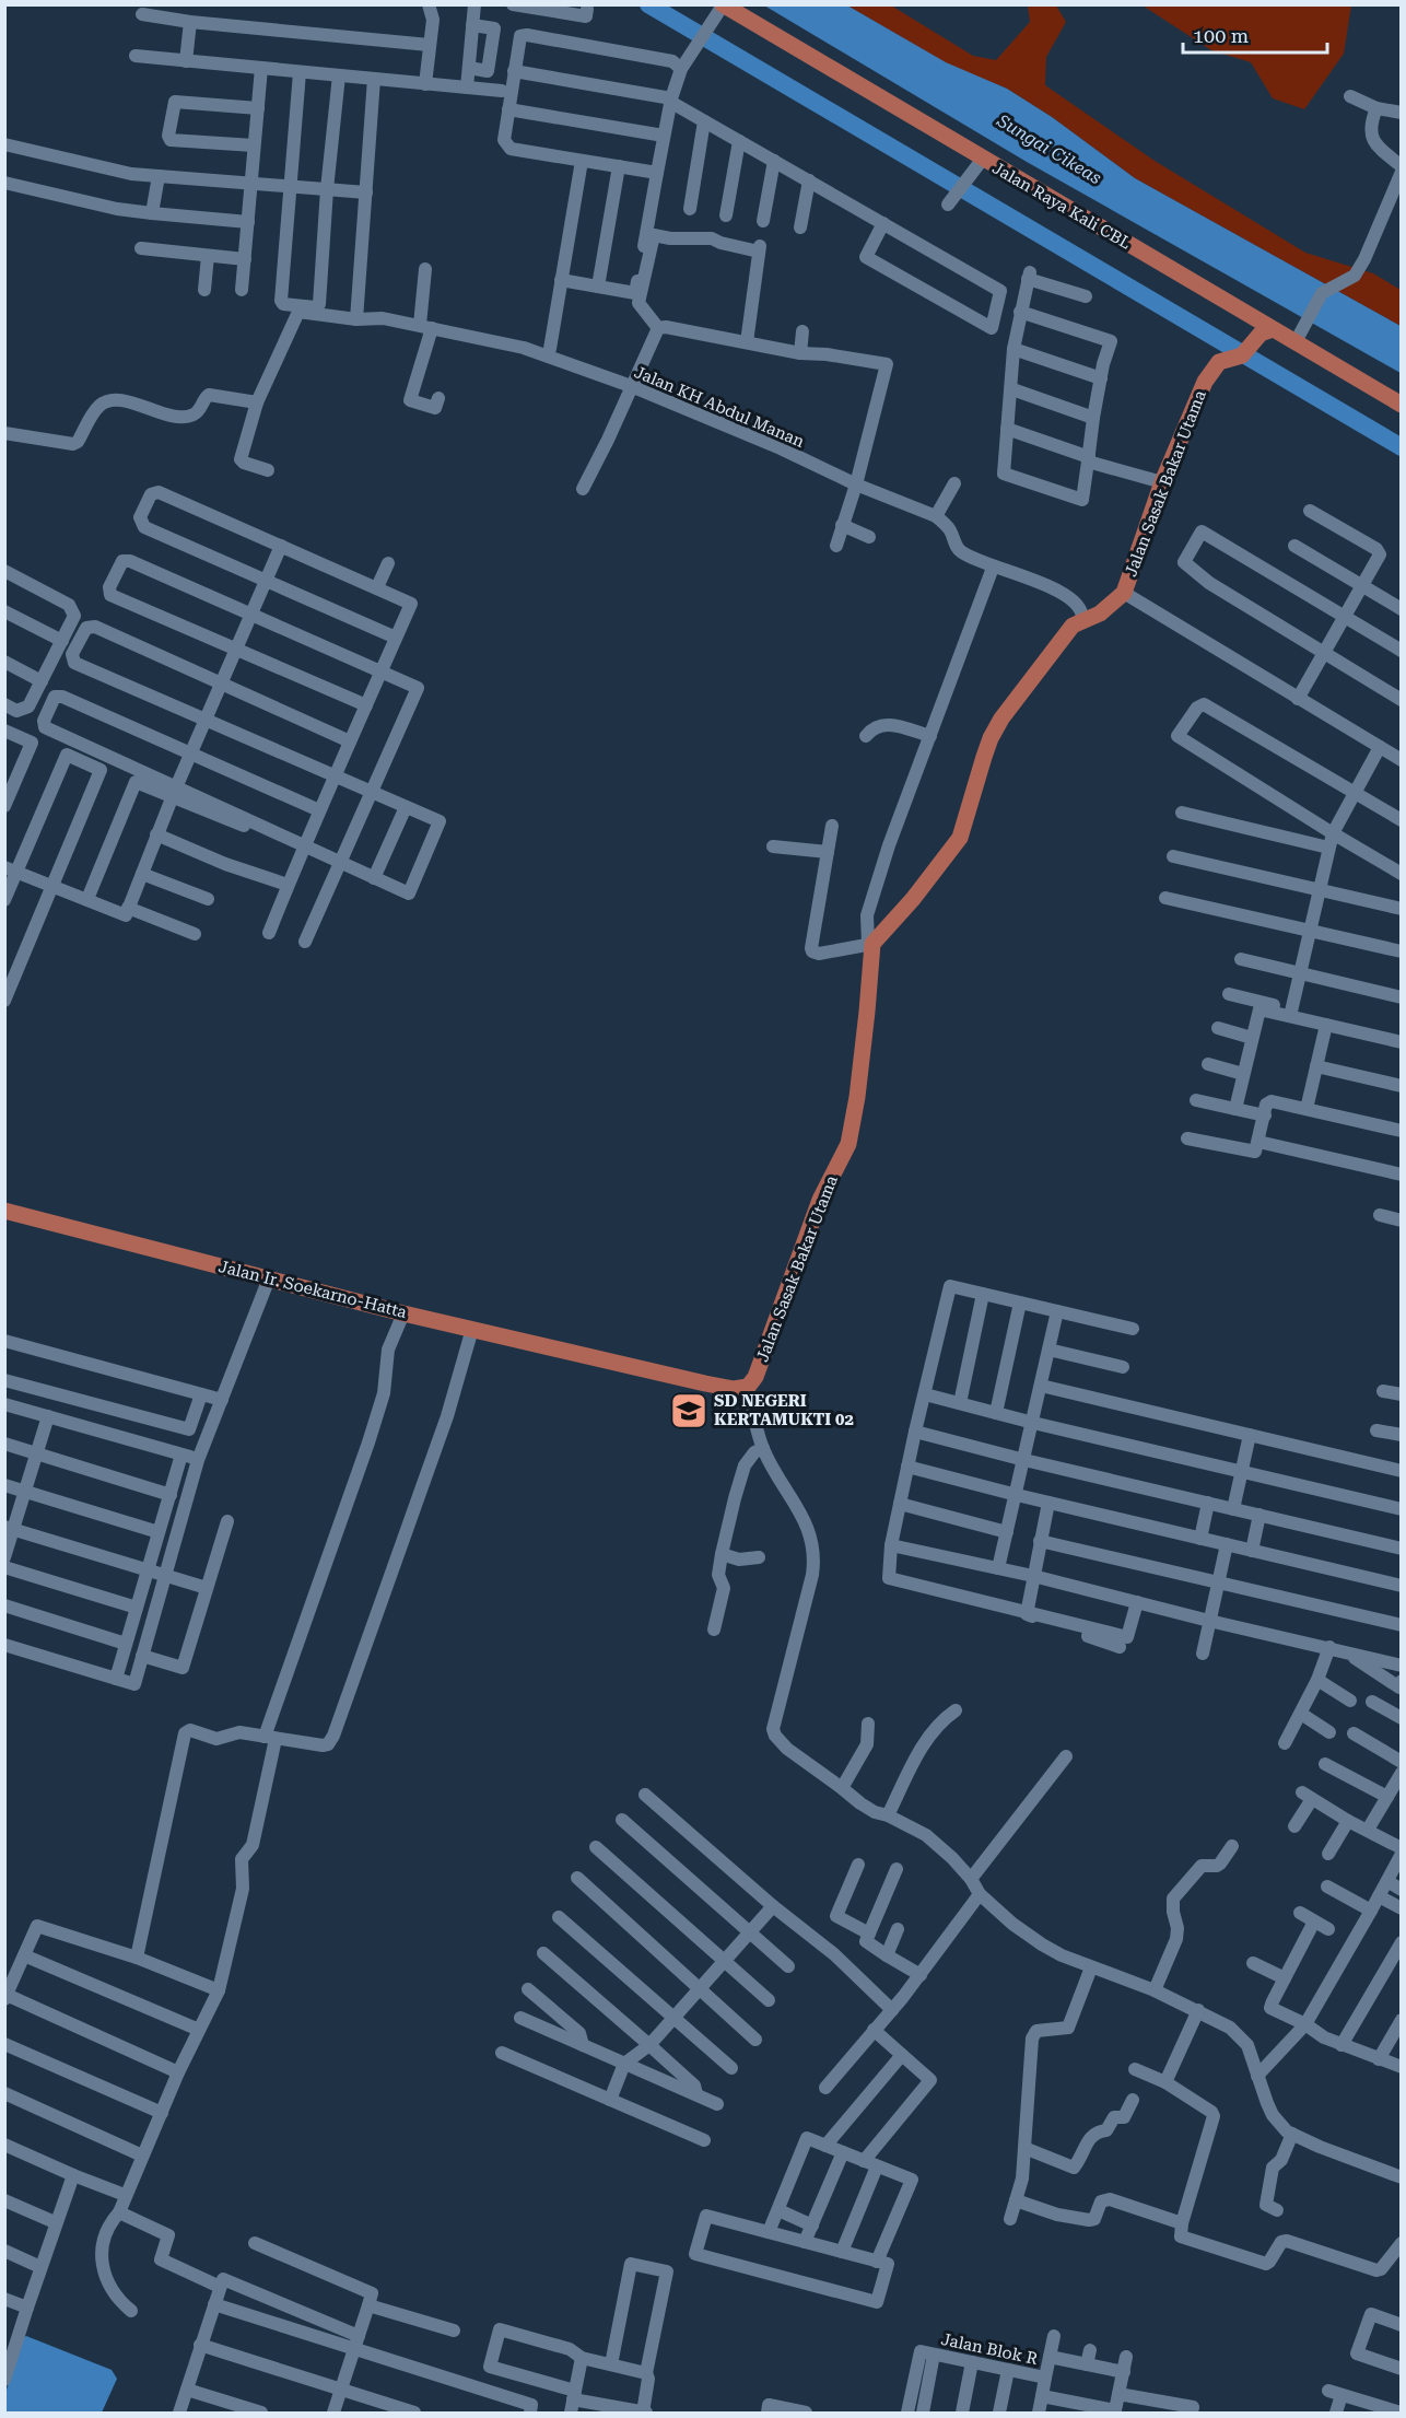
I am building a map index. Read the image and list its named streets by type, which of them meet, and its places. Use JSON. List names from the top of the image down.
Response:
{
  "streets": {
    "main road": ["Jalan Raya Kali CBL", "Jalan Sasak Bakar Utama", "Jalan Ir. Soekarno-Hatta"],
    "street": ["Jalan KH Abdul Manan", "Jalan Blok R"]
  },
  "crossings": [
    ["Jalan Raya Kali CBL", "Jalan Sasak Bakar Utama"],
    ["Jalan Sasak Bakar Utama", "Jalan Ir. Soekarno-Hatta"]
  ],
  "water": ["Sungai Cikeas"],
  "places": {
    "school or university": ["SD NEGERI KERTAMUKTI 02"]
  },
  "scale_bar": "100 m"
}
